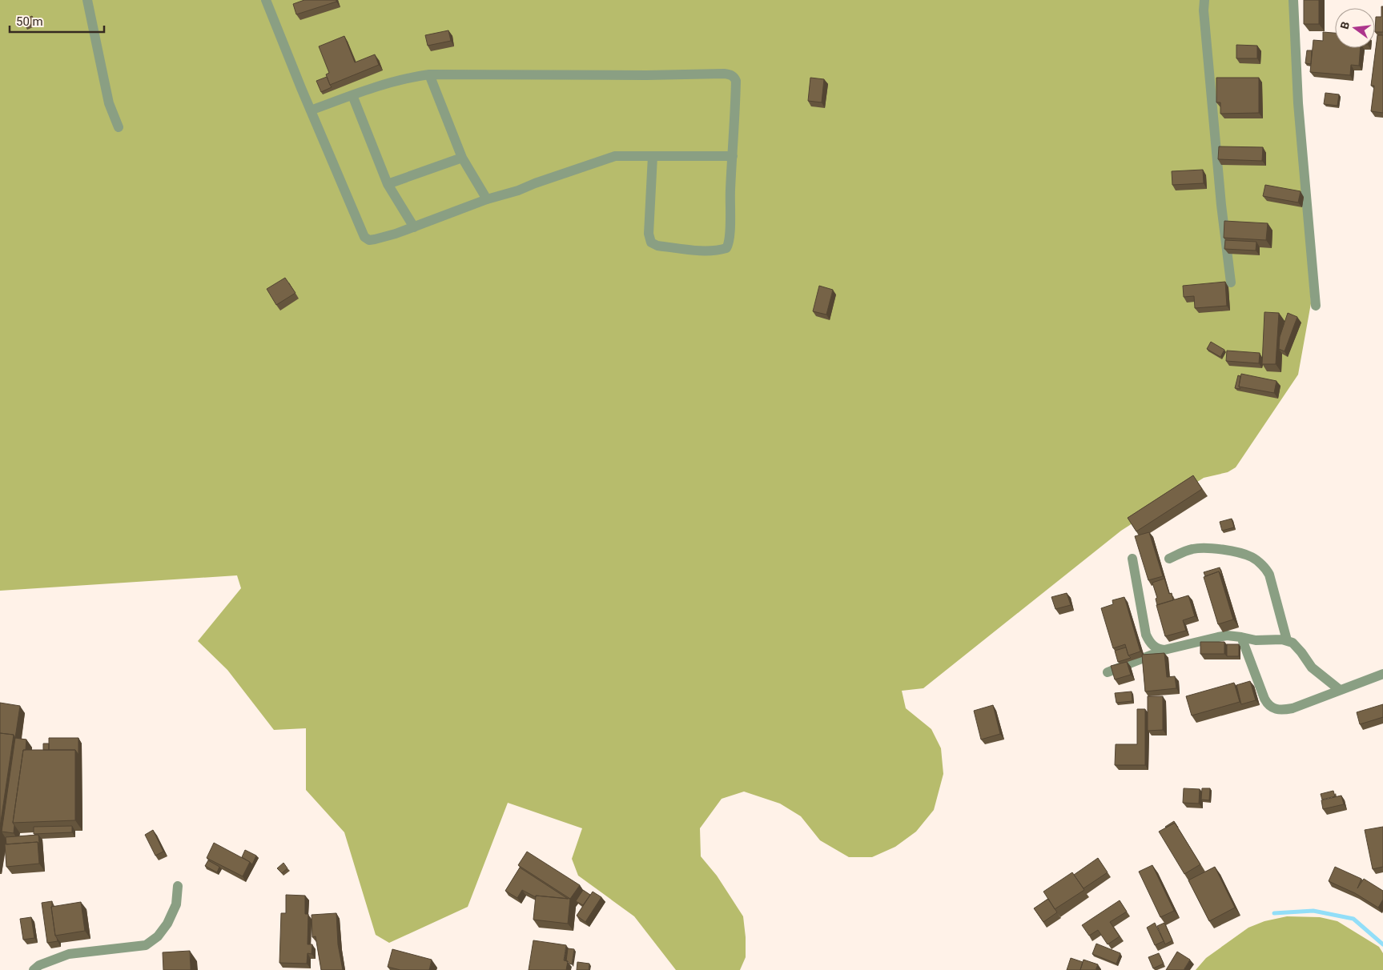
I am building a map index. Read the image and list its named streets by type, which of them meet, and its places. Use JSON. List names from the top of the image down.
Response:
{
  "scale_bar": "50 m",
  "north": "left"
}
